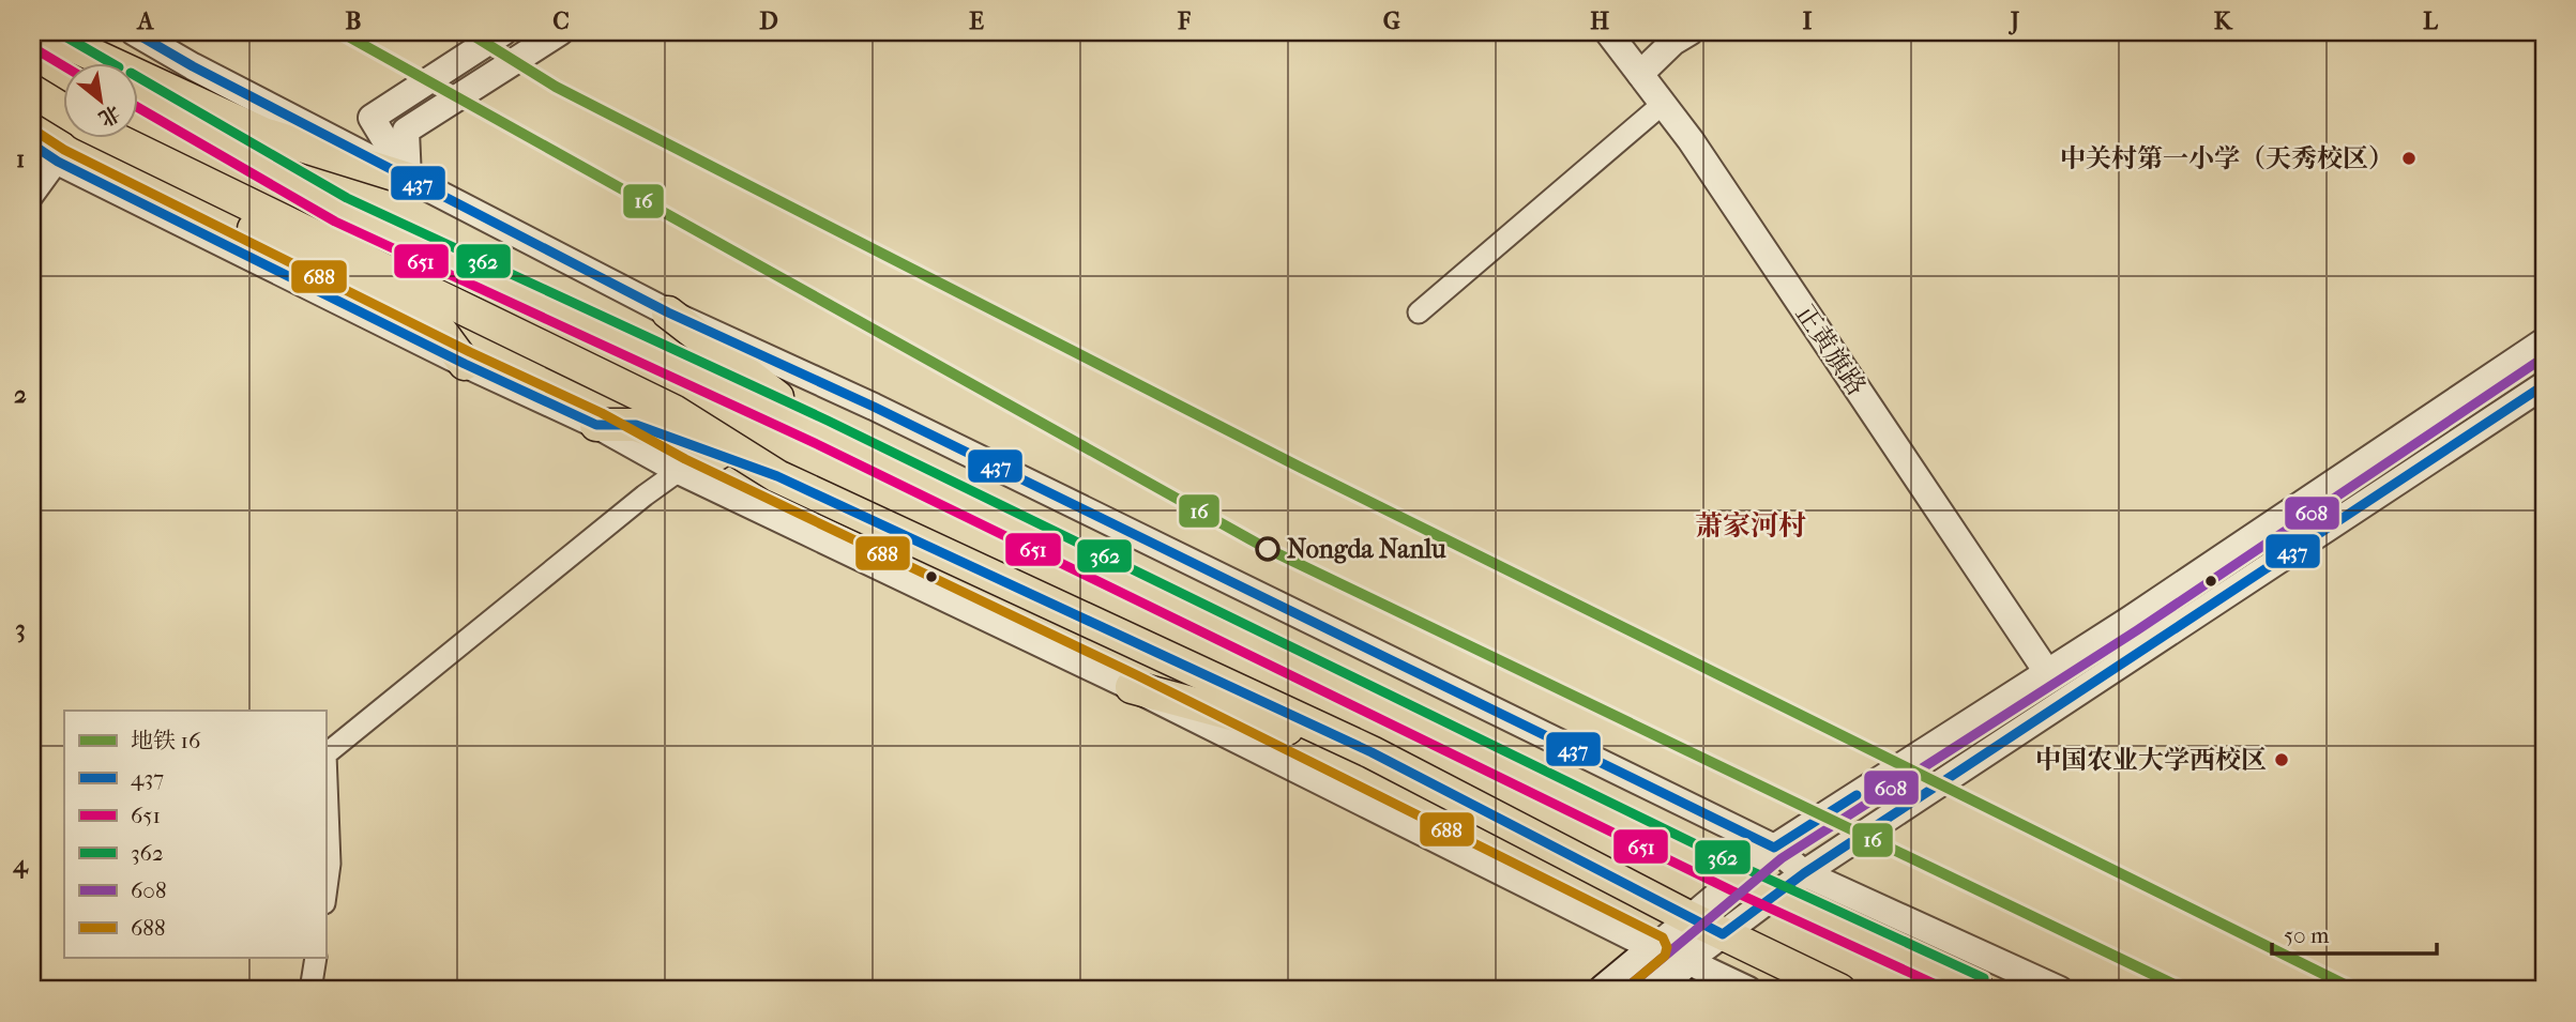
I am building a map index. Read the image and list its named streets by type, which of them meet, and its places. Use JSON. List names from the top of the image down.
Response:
{
  "streets": {
    "street": ["正黄旗路"]
  },
  "districts": ["萧家河村"],
  "places": ["中关村第一小学（天秀校区）", "Nongda Nanlu", "中国农业大学西校区"],
  "lines": [
    "metro line 16",
    "transit line 437",
    "transit line 362",
    "transit line 651",
    "transit line 688",
    "transit line 608"
  ],
  "legend": [
    "地铁 16",
    "437",
    "651",
    "362",
    "608",
    "688"
  ],
  "scale_bar": "50 m",
  "north": "bottom right",
  "grid": {
    "columns": [
      "A",
      "B",
      "C",
      "D",
      "E",
      "F",
      "G",
      "H",
      "I",
      "J",
      "K",
      "L"
    ],
    "rows": [
      "1",
      "2",
      "3",
      "4"
    ]
  }
}
